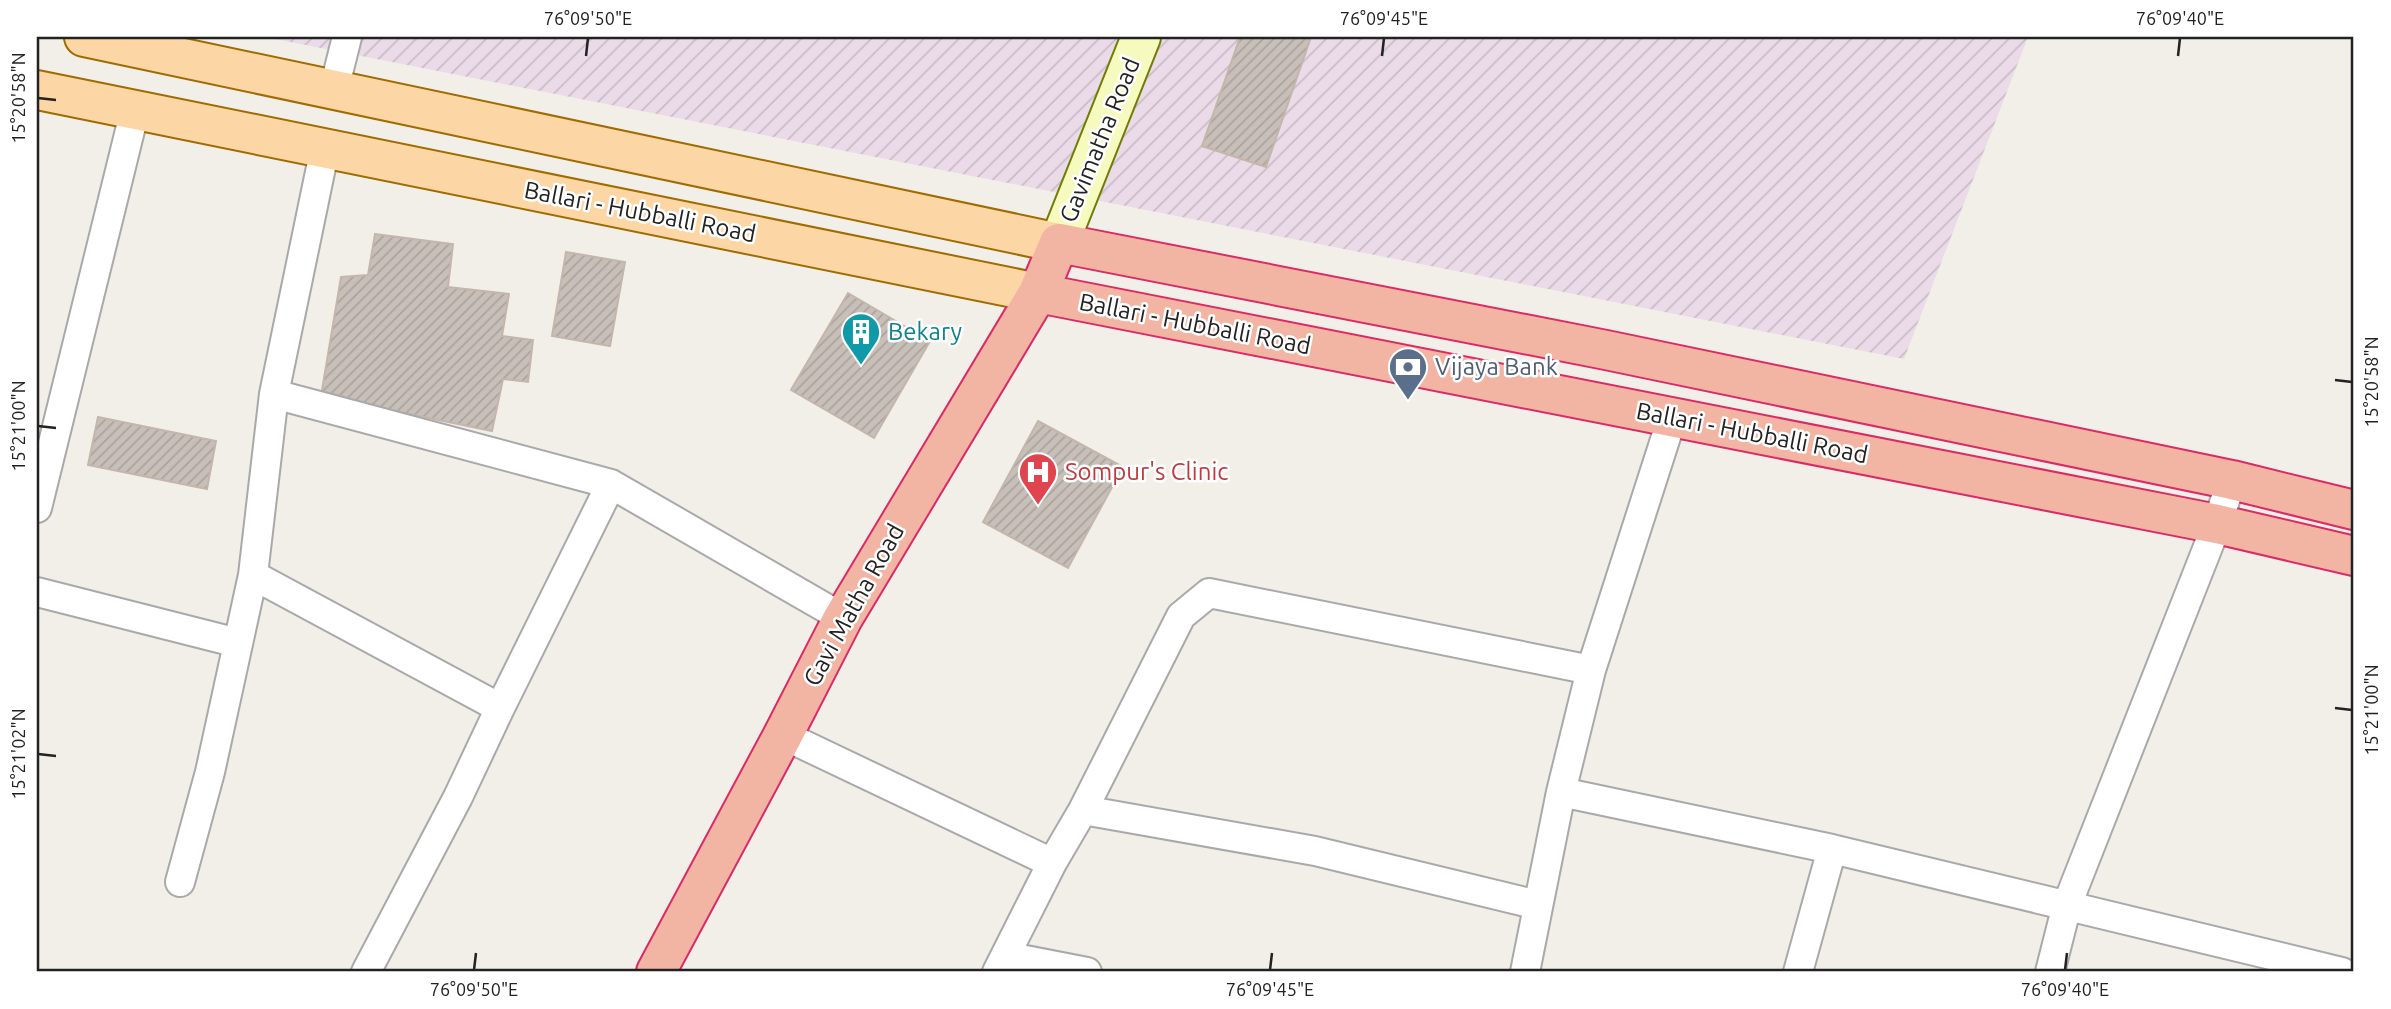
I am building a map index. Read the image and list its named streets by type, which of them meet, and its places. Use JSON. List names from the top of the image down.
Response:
{
  "streets": {
    "highway": ["Ballari - Hubballi Road", "Gavi Matha Road"],
    "main road": ["Gavimatha Road"]
  },
  "crossings": [
    ["Gavimatha Road", "Ballari - Hubballi Road"],
    ["Gavimatha Road", "Gavi Matha Road"],
    ["Ballari - Hubballi Road", "Gavi Matha Road"]
  ],
  "places": {
    "building": ["Bekary"],
    "bank": ["Vijaya Bank"],
    "hospital": ["Sompur's Clinic"]
  },
  "coordinates": [
    "76°09'50\"E",
    "76°09'45\"E",
    "76°09'40\"E",
    "15°20'58\"N",
    "15°21'00\"N",
    "15°21'02\"N"
  ]
}
